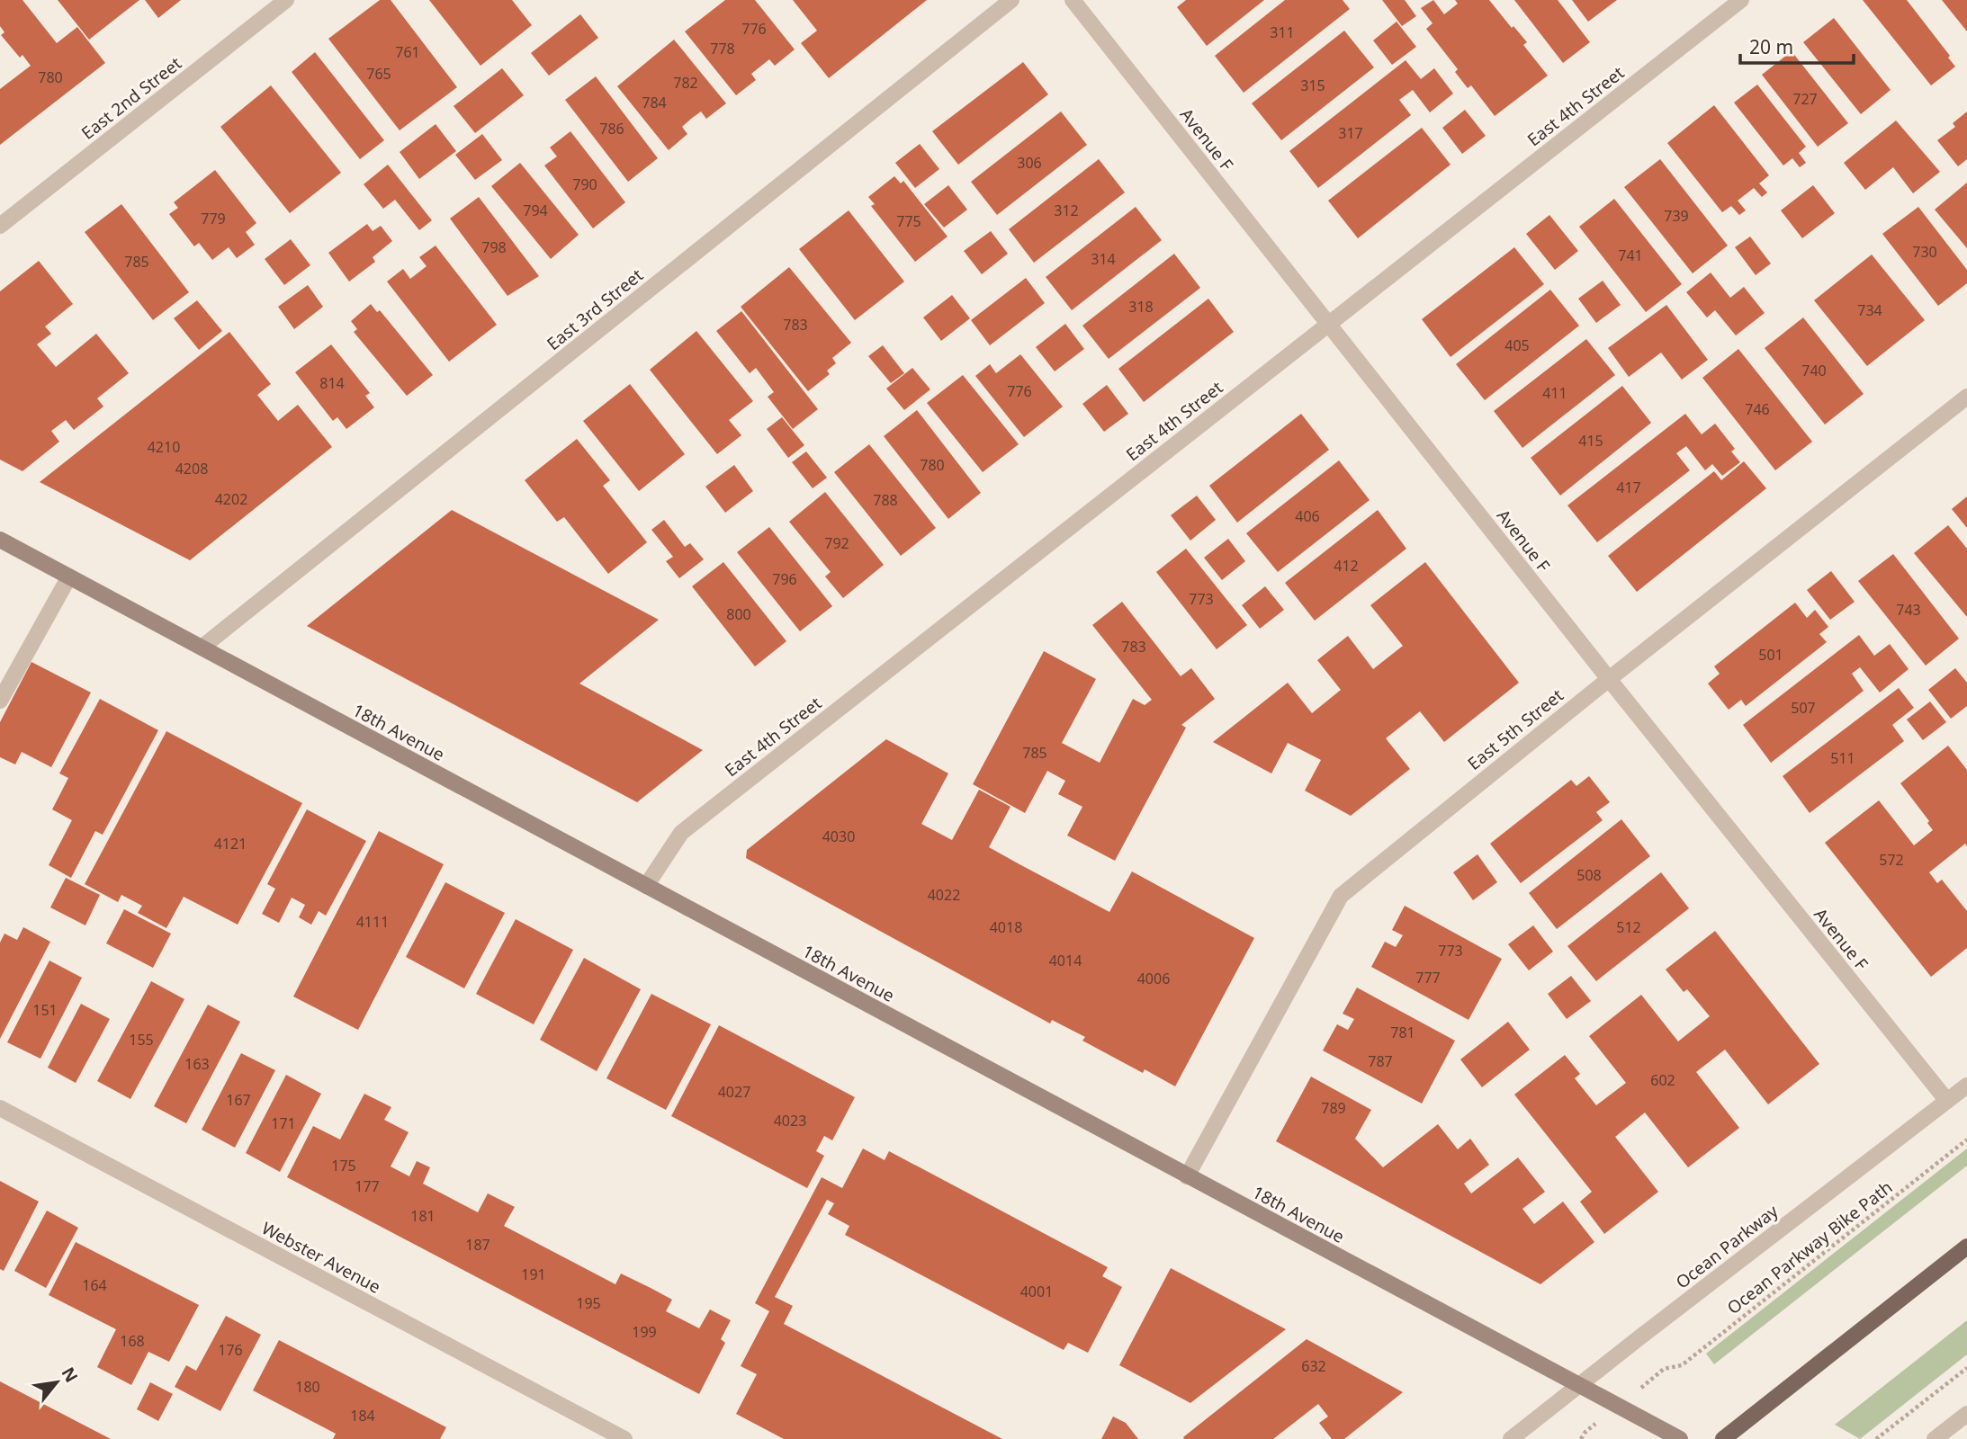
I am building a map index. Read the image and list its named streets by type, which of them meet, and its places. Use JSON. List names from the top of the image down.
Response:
{
  "streets": {
    "street": [
      "East 2nd Street",
      "East 4th Street",
      "Avenue F",
      "East 3rd Street",
      "East 5th Street",
      "18th Avenue",
      "Ocean Parkway",
      "Webster Avenue"
    ],
    "path": ["Ocean Parkway Bike Path"]
  },
  "crossings": [
    ["East 4th Street", "Avenue F"],
    ["East 4th Street", "18th Avenue"],
    ["Avenue F", "East 5th Street"],
    ["Avenue F", "Ocean Parkway"],
    ["East 3rd Street", "18th Avenue"],
    ["East 5th Street", "18th Avenue"],
    ["18th Avenue", "Ocean Parkway"]
  ],
  "house_numbers": [
    "776",
    "311",
    "778",
    "761",
    "765",
    "780",
    "782",
    "315",
    "727",
    "784",
    "786",
    "317",
    "306",
    "790",
    "794",
    "312",
    "739",
    "779",
    "775",
    "798",
    "730",
    "741",
    "314",
    "785",
    "318",
    "734",
    "783",
    "405",
    "740",
    "814",
    "776",
    "411",
    "746",
    "415",
    "4210",
    "780",
    "4208",
    "417",
    "4202",
    "788",
    "406",
    "792",
    "412",
    "796",
    "773",
    "743",
    "800",
    "783",
    "501",
    "507",
    "785",
    "511",
    "4030",
    "4121",
    "572",
    "508",
    "4022",
    "4111",
    "4018",
    "512",
    "773",
    "4014",
    "777",
    "4006",
    "151",
    "781",
    "155",
    "787",
    "163",
    "602",
    "4027",
    "167",
    "789",
    "4023",
    "171",
    "175",
    "177",
    "181",
    "187",
    "191",
    "164",
    "4001",
    "195",
    "199",
    "168",
    "176",
    "632",
    "180",
    "184"
  ],
  "scale_bar": "20 m",
  "north": "top right"
}
